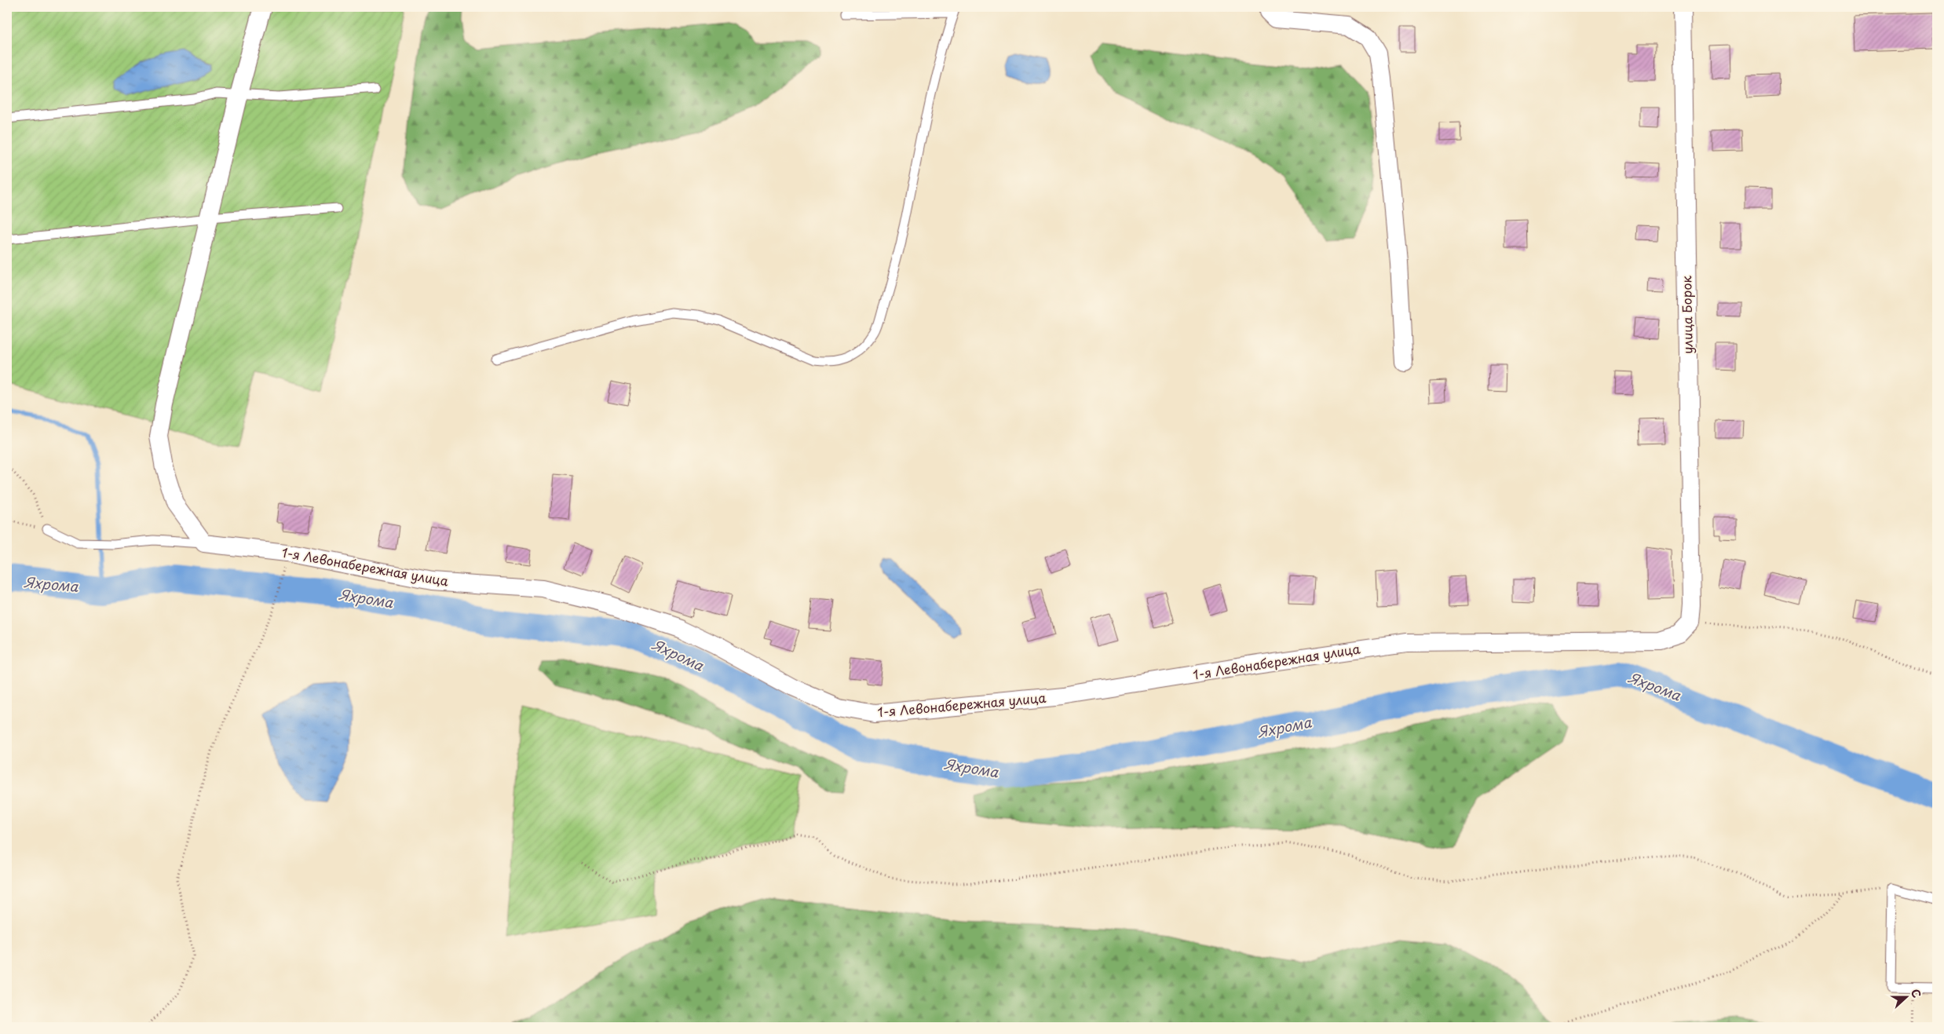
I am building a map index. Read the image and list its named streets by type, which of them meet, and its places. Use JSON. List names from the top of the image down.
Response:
{
  "streets": {
    "street": ["улица Борок", "1-я Левонабережная улица"]
  },
  "crossings": [
    ["улица Борок", "1-я Левонабережная улица"]
  ],
  "water": ["Яхрома"],
  "north": "right"
}
